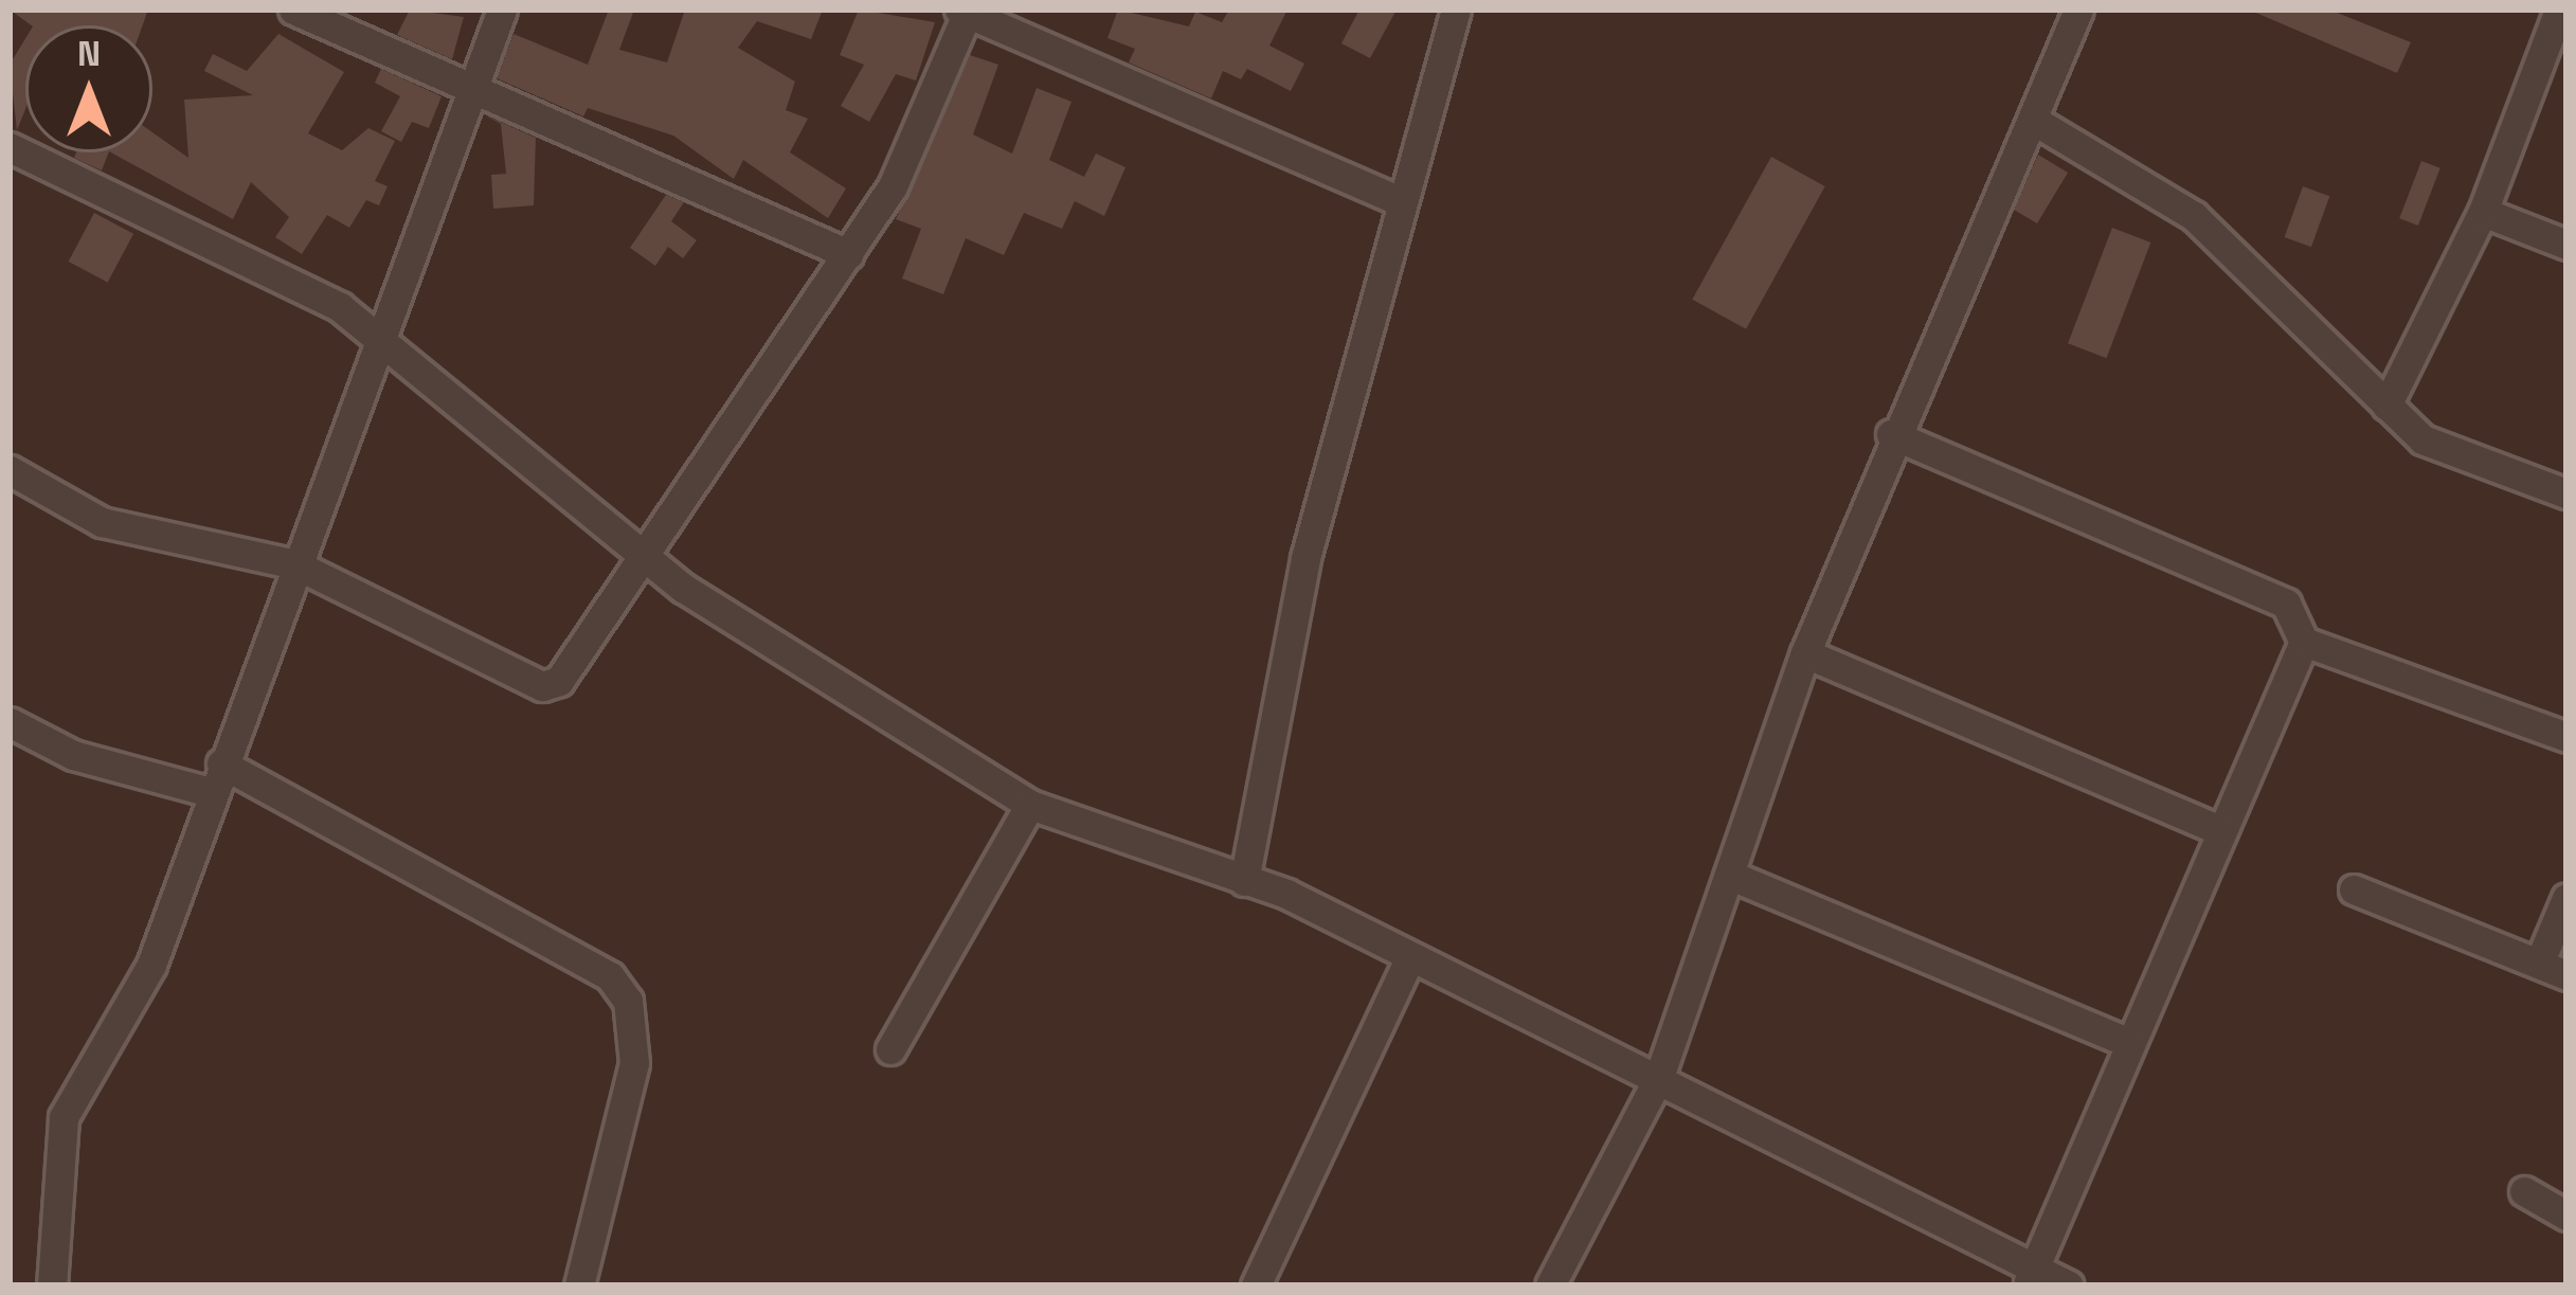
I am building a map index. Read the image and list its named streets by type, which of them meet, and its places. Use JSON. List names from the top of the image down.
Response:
{
  "north": "top"
}
